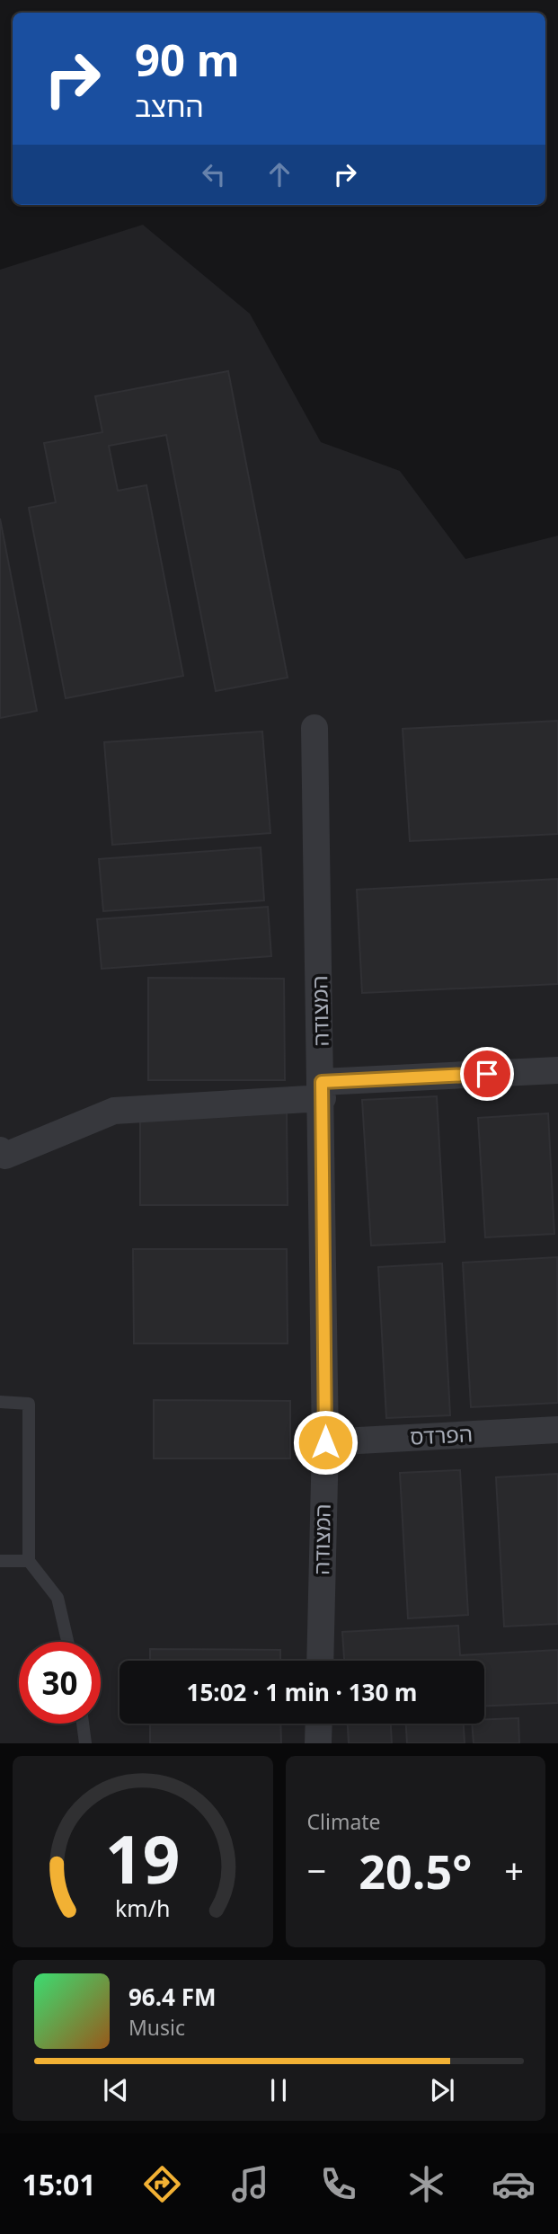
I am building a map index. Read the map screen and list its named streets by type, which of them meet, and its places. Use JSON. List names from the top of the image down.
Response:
{
  "streets": {
    "street": ["המצודה", "הפרדס"]
  },
  "crossings": [
    ["המצודה", "הפרדס"]
  ],
  "page": {
    "turn": ["90 m", "החצב"],
    "limit": "30",
    "trip": "15:02 · 1 min · 130 m",
    "tile": "Climate",
    "heat": ["−", "20.5°", "+"],
    "song": ["96.4 FM", "Music"],
    "tabs": "15:01",
    "gauge": ["19", "km/h"]
  }
}
